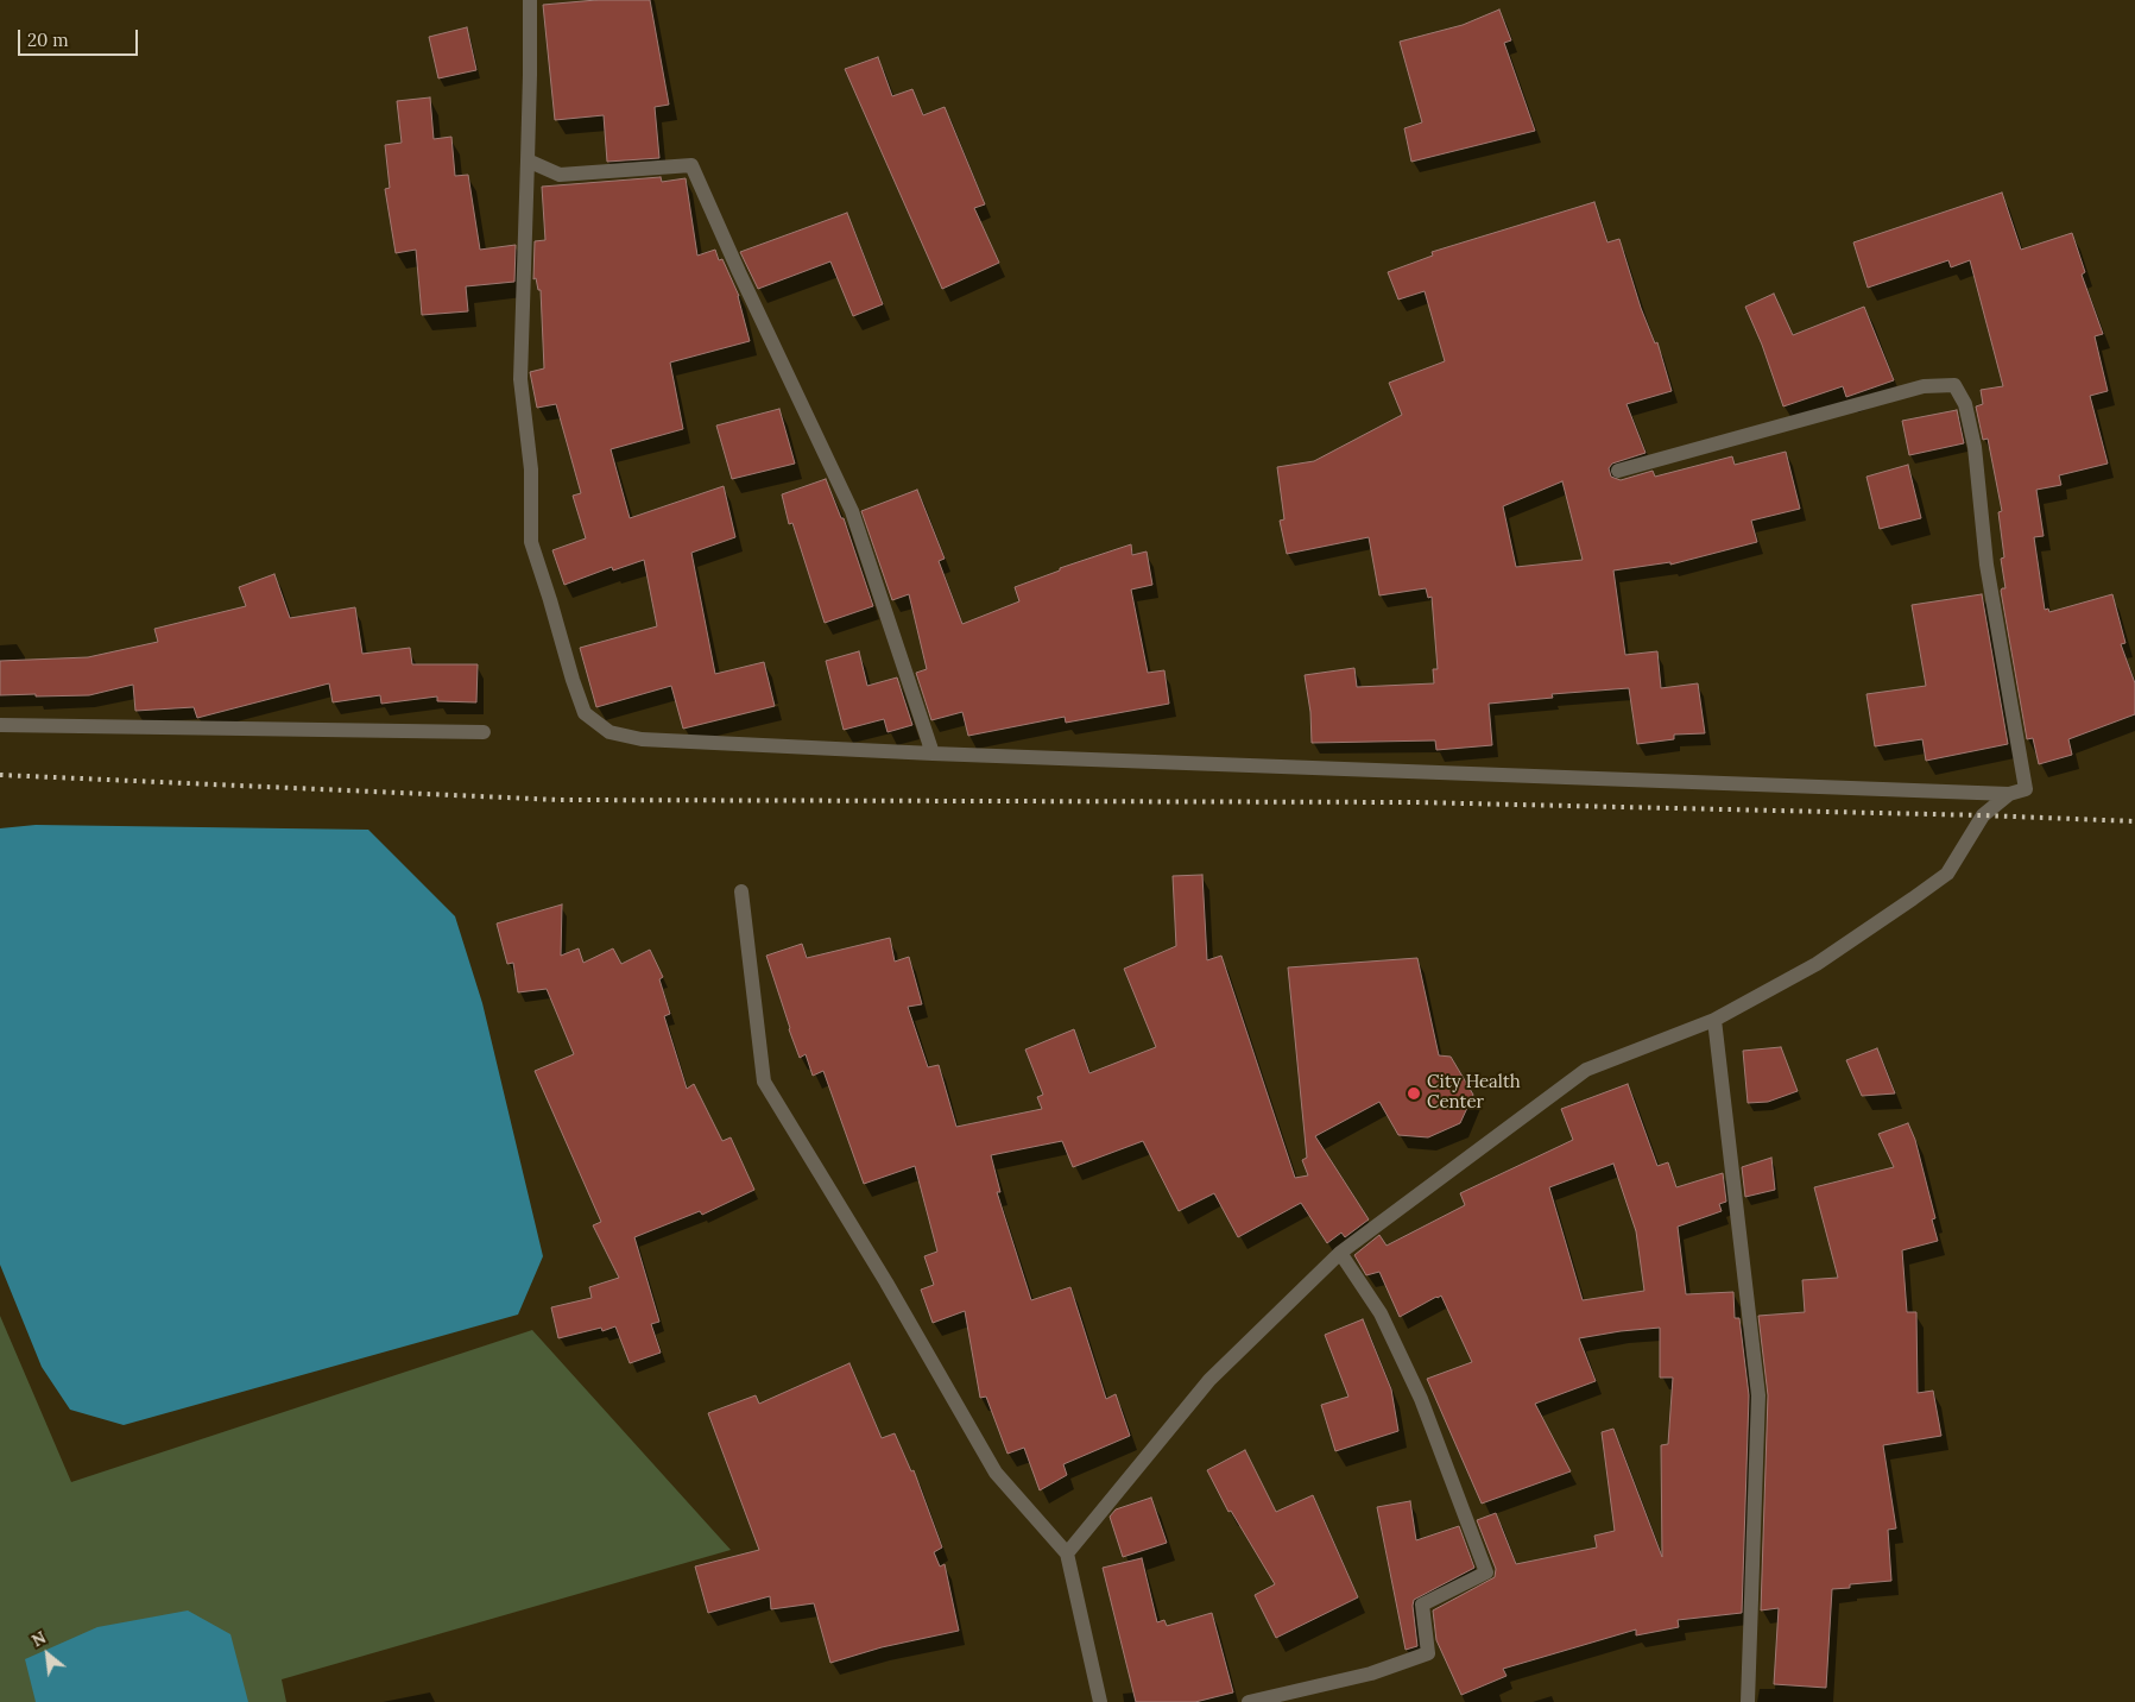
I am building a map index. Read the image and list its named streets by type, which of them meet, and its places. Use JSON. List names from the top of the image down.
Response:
{
  "places": ["City Health Center"],
  "scale_bar": "20 m",
  "north": "top left"
}
